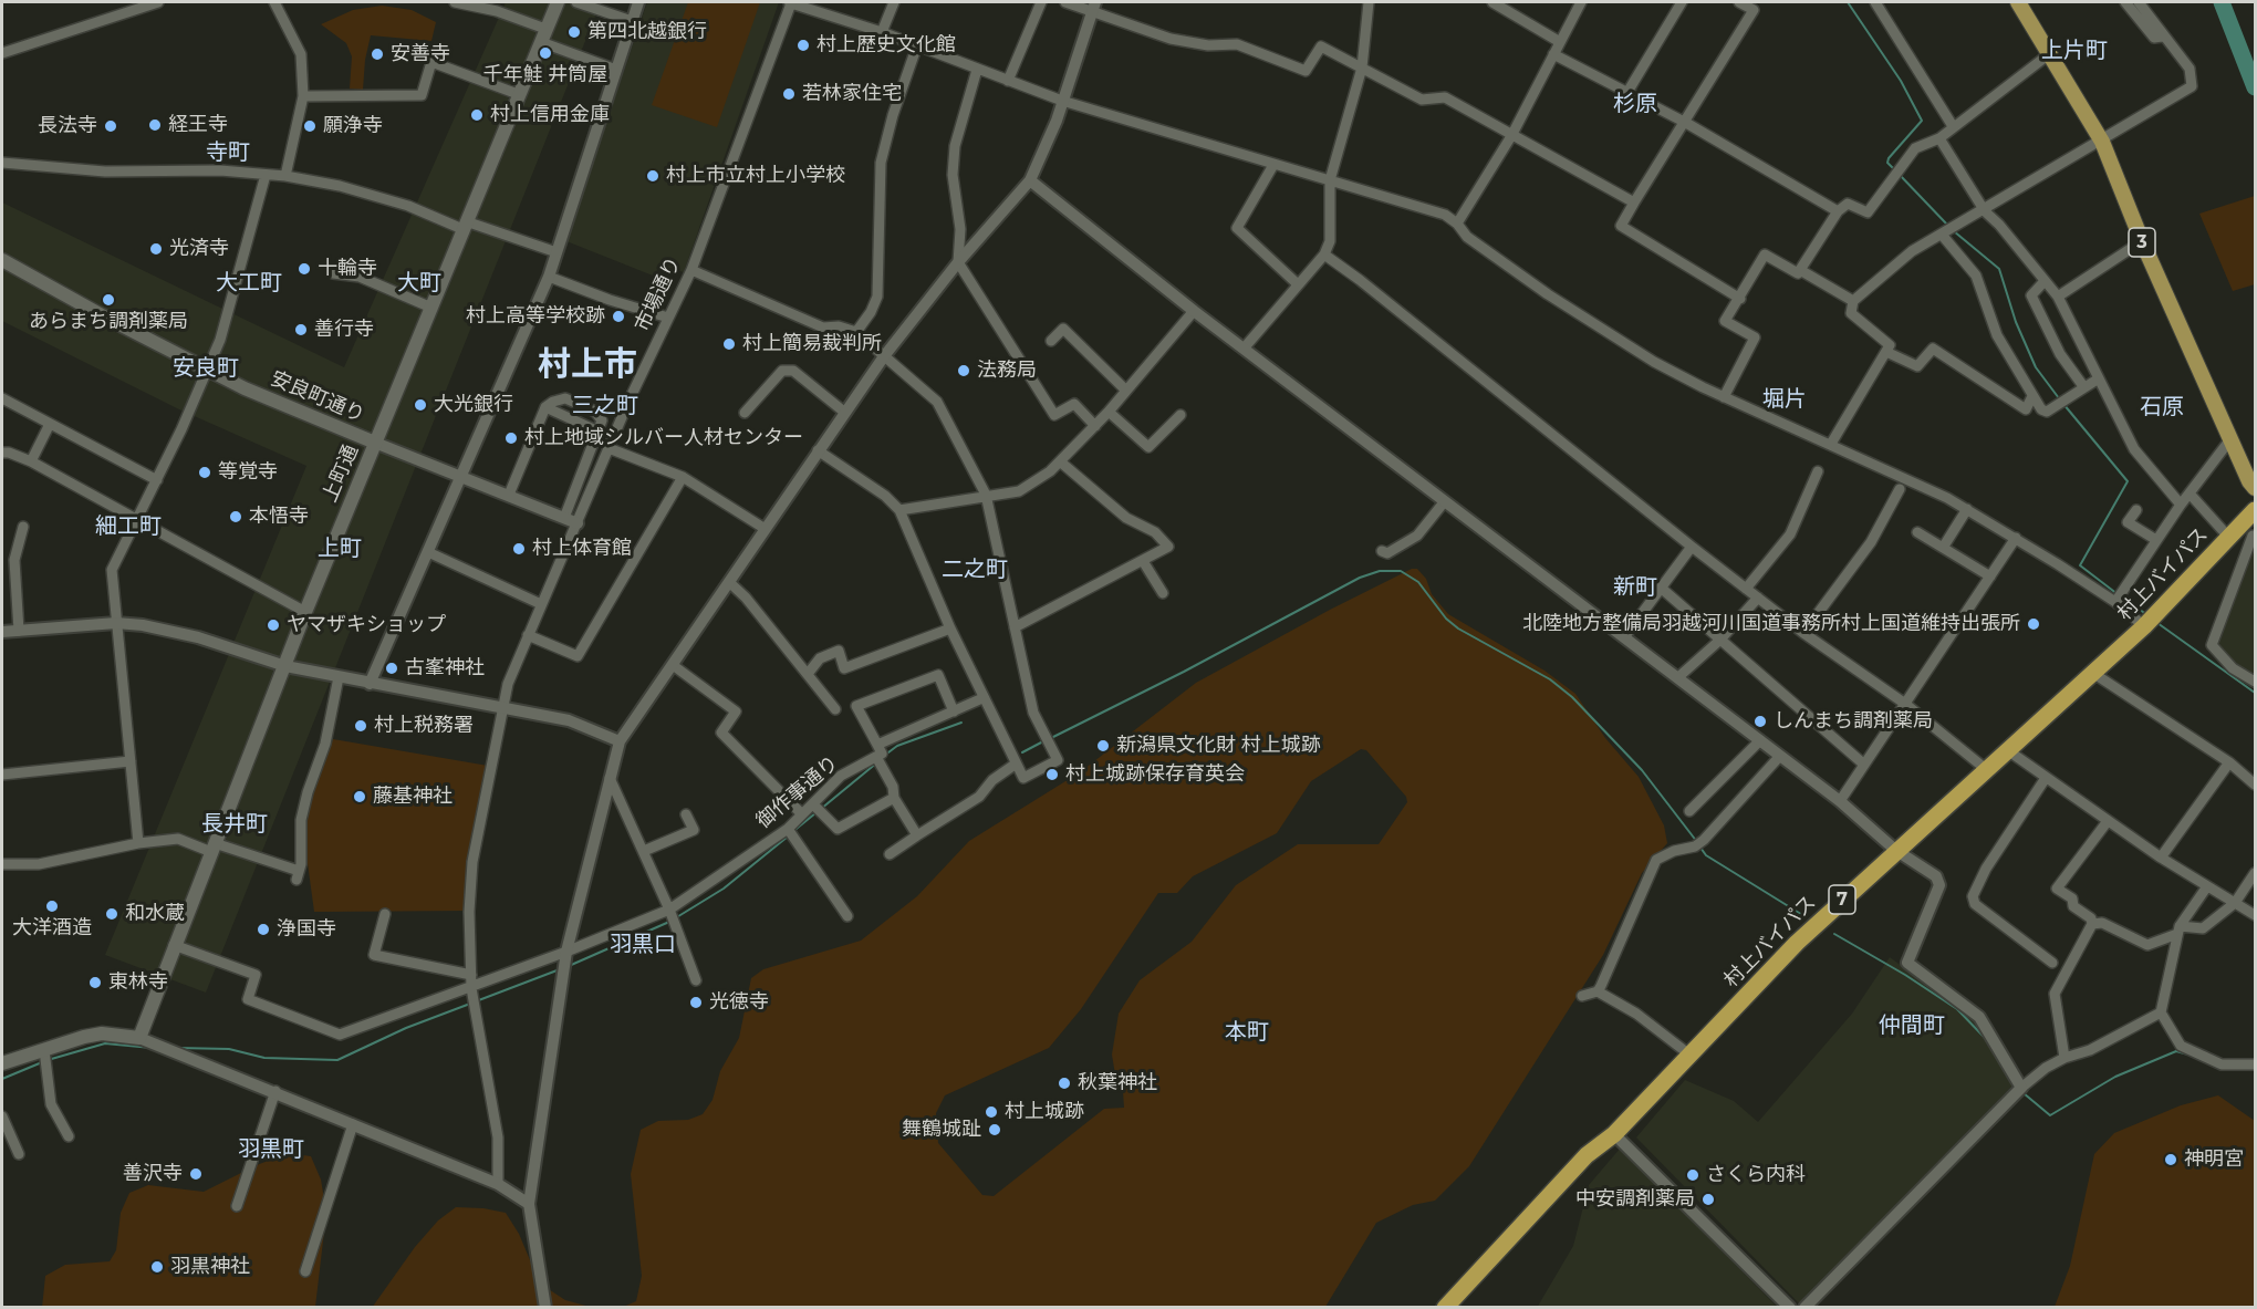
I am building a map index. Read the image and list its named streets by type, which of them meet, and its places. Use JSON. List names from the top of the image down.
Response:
{
  "streets": {
    "highway": ["村上バイパス", "7"],
    "main road": ["3", "安良町通り", "上町通"],
    "street": ["市場通り", "御作事通り"]
  },
  "crossings": [
    ["市場通り", "御作事通り"],
    ["安良町通り", "上町通"],
    ["上町通", "御作事通り"]
  ],
  "districts": [
    "上片町",
    "杉原",
    "寺町",
    "大工町",
    "大町",
    "村上市",
    "安良町",
    "堀片",
    "三之町",
    "石原",
    "細工町",
    "上町",
    "二之町",
    "新町",
    "長井町",
    "羽黒口",
    "仲間町",
    "本町",
    "羽黒町"
  ],
  "places": [
    "第四北越銀行",
    "村上歴史文化館",
    "千年鮭 井筒屋",
    "安善寺",
    "若林家住宅",
    "村上信用金庫",
    "経王寺",
    "長法寺",
    "願浄寺",
    "村上市立村上小学校",
    "光済寺",
    "十輪寺",
    "あらまち調剤薬局",
    "村上高等学校跡",
    "善行寺",
    "村上簡易裁判所",
    "法務局",
    "大光銀行",
    "村上地域シルバー人材センター",
    "等覚寺",
    "本悟寺",
    "村上体育館",
    "北陸地方整備局羽越河川国道事務所村上国道維持出張所",
    "ヤマザキショップ",
    "古峯神社",
    "しんまち調剤薬局",
    "村上税務署",
    "新潟県文化財 村上城跡",
    "村上城跡保存育英会",
    "藤基神社",
    "大洋酒造",
    "和水蔵",
    "浄国寺",
    "東林寺",
    "光徳寺",
    "秋葉神社",
    "村上城跡",
    "舞鶴城趾",
    "神明宮",
    "善沢寺",
    "さくら内科",
    "中安調剤薬局",
    "羽黒神社"
  ]
}
